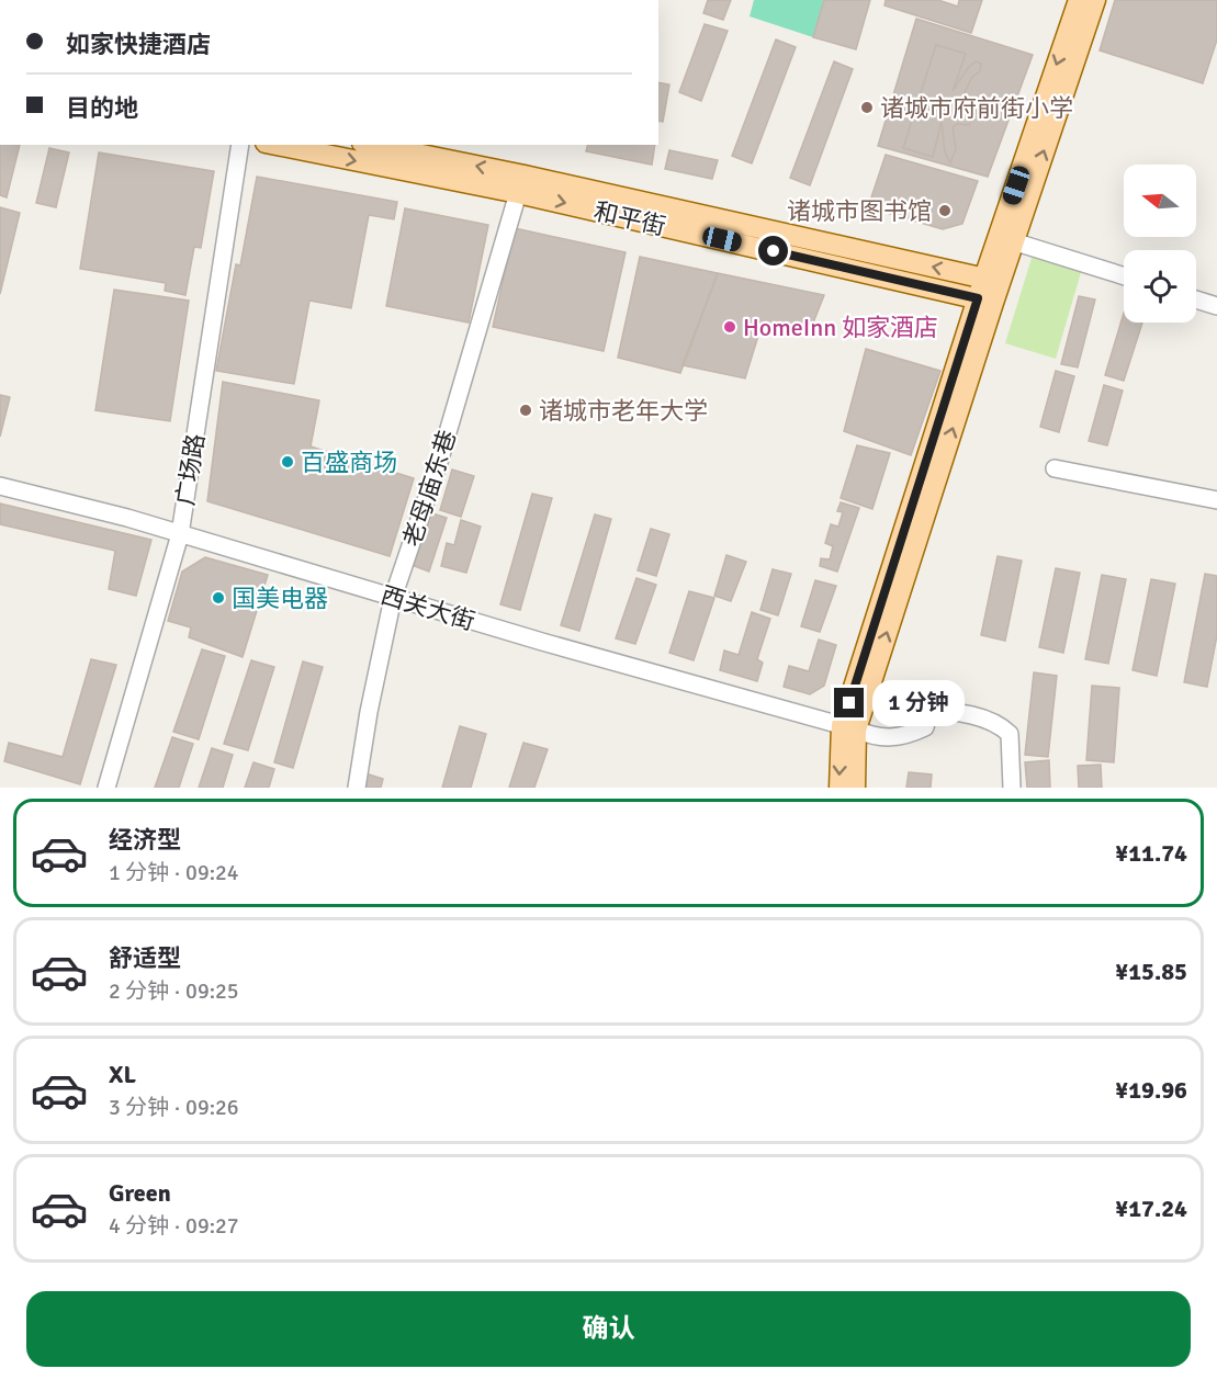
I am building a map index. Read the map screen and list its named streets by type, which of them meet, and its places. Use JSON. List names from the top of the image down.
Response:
{
  "streets": {
    "main road": ["和平街"],
    "street": ["广场路", "老母庙东巷", "西关大街"]
  },
  "crossings": [
    ["和平街", "老母庙东巷"],
    ["广场路", "西关大街"],
    ["老母庙东巷", "西关大街"]
  ],
  "places": [
    "诸城市府前街小学",
    "诸城市图书馆",
    "HomeInn 如家酒店",
    "诸城市老年大学",
    "百盛商场",
    "国美电器"
  ],
  "north": "left",
  "page": {
    "banner": ["如家快捷酒店", "目的地"],
    "bubble": "1 分钟",
    "list": [
      {
        "name": "经济型",
        "note": "1 分钟 · 09:24",
        "value": "¥11.74"
      },
      {
        "name": "舒适型",
        "note": "2 分钟 · 09:25",
        "value": "¥15.85"
      },
      {
        "name": "XL",
        "note": "3 分钟 · 09:26",
        "value": "¥19.96"
      },
      {
        "name": "Green",
        "note": "4 分钟 · 09:27",
        "value": "¥17.24"
      }
    ],
    "buttons": "确认"
  }
}
